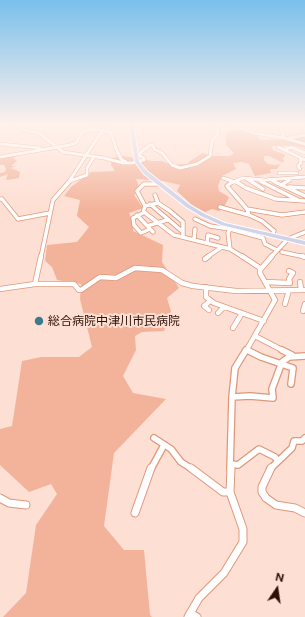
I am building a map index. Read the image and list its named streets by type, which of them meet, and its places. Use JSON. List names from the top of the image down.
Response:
{
  "places": ["総合病院中津川市民病院"],
  "north": "top"
}
